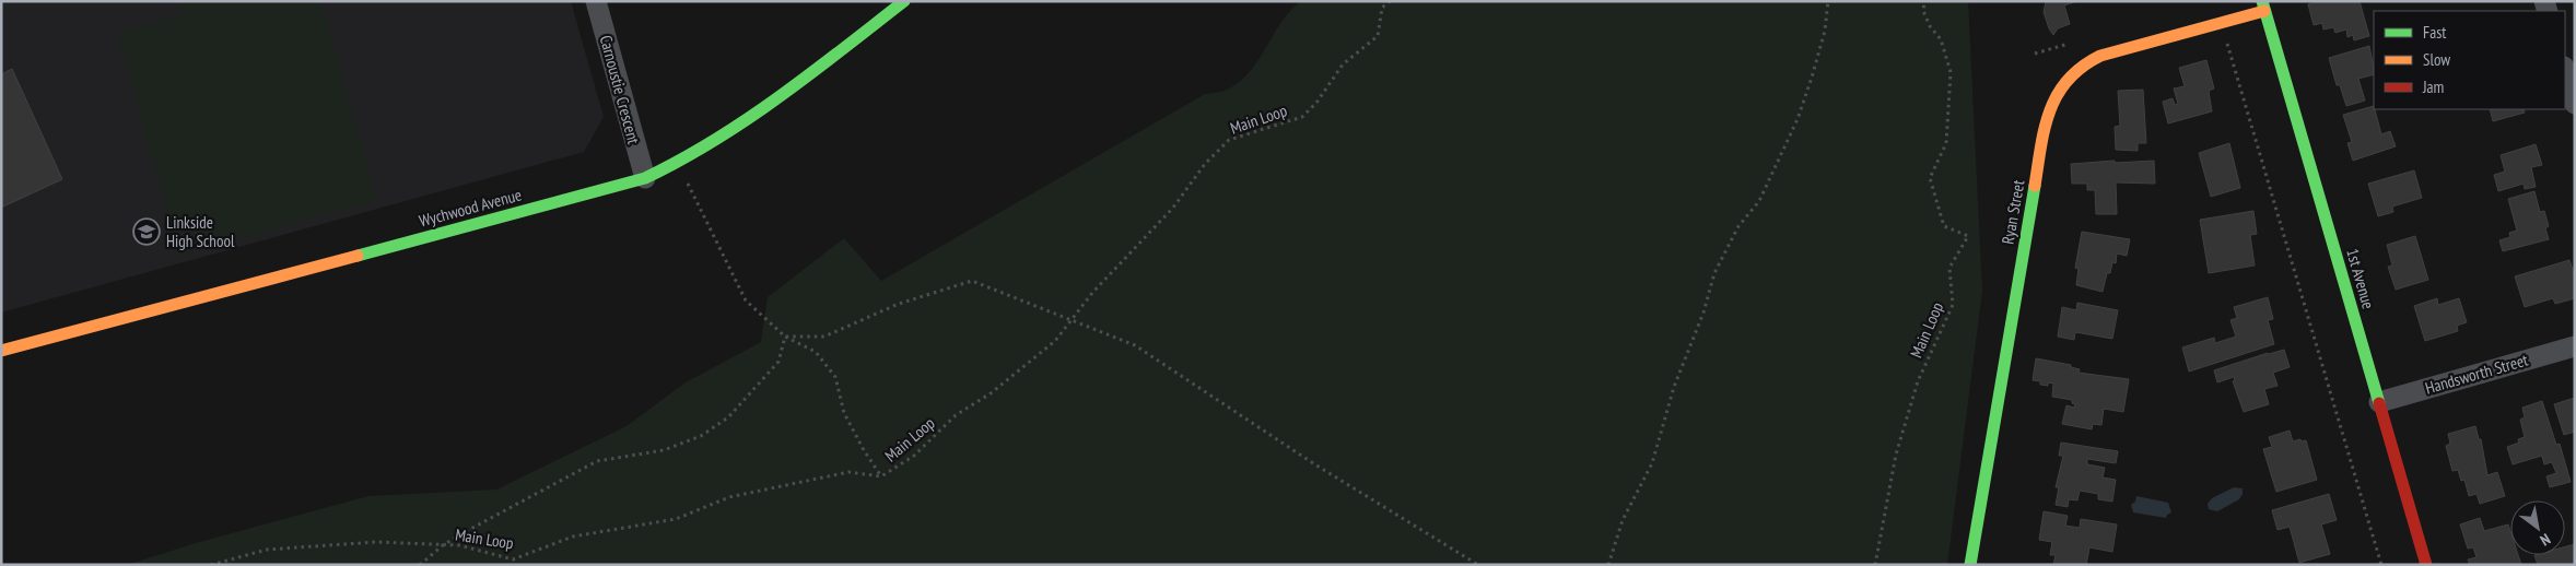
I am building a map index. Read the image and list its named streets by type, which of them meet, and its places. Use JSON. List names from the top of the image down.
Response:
{
  "streets": {
    "street": [
      "Carnoustie Crescent",
      "Wychwood Avenue",
      "Ryan Street",
      "1st Avenue",
      "Handsworth Street"
    ],
    "path": ["Main Loop"]
  },
  "crossings": [
    ["Carnoustie Crescent", "Wychwood Avenue"],
    ["Ryan Street", "1st Avenue"],
    ["1st Avenue", "Handsworth Street"]
  ],
  "places": {
    "school or university": ["Linkside High School"]
  },
  "legend": ["Fast", "Slow", "Jam"],
  "north": "bottom right"
}
